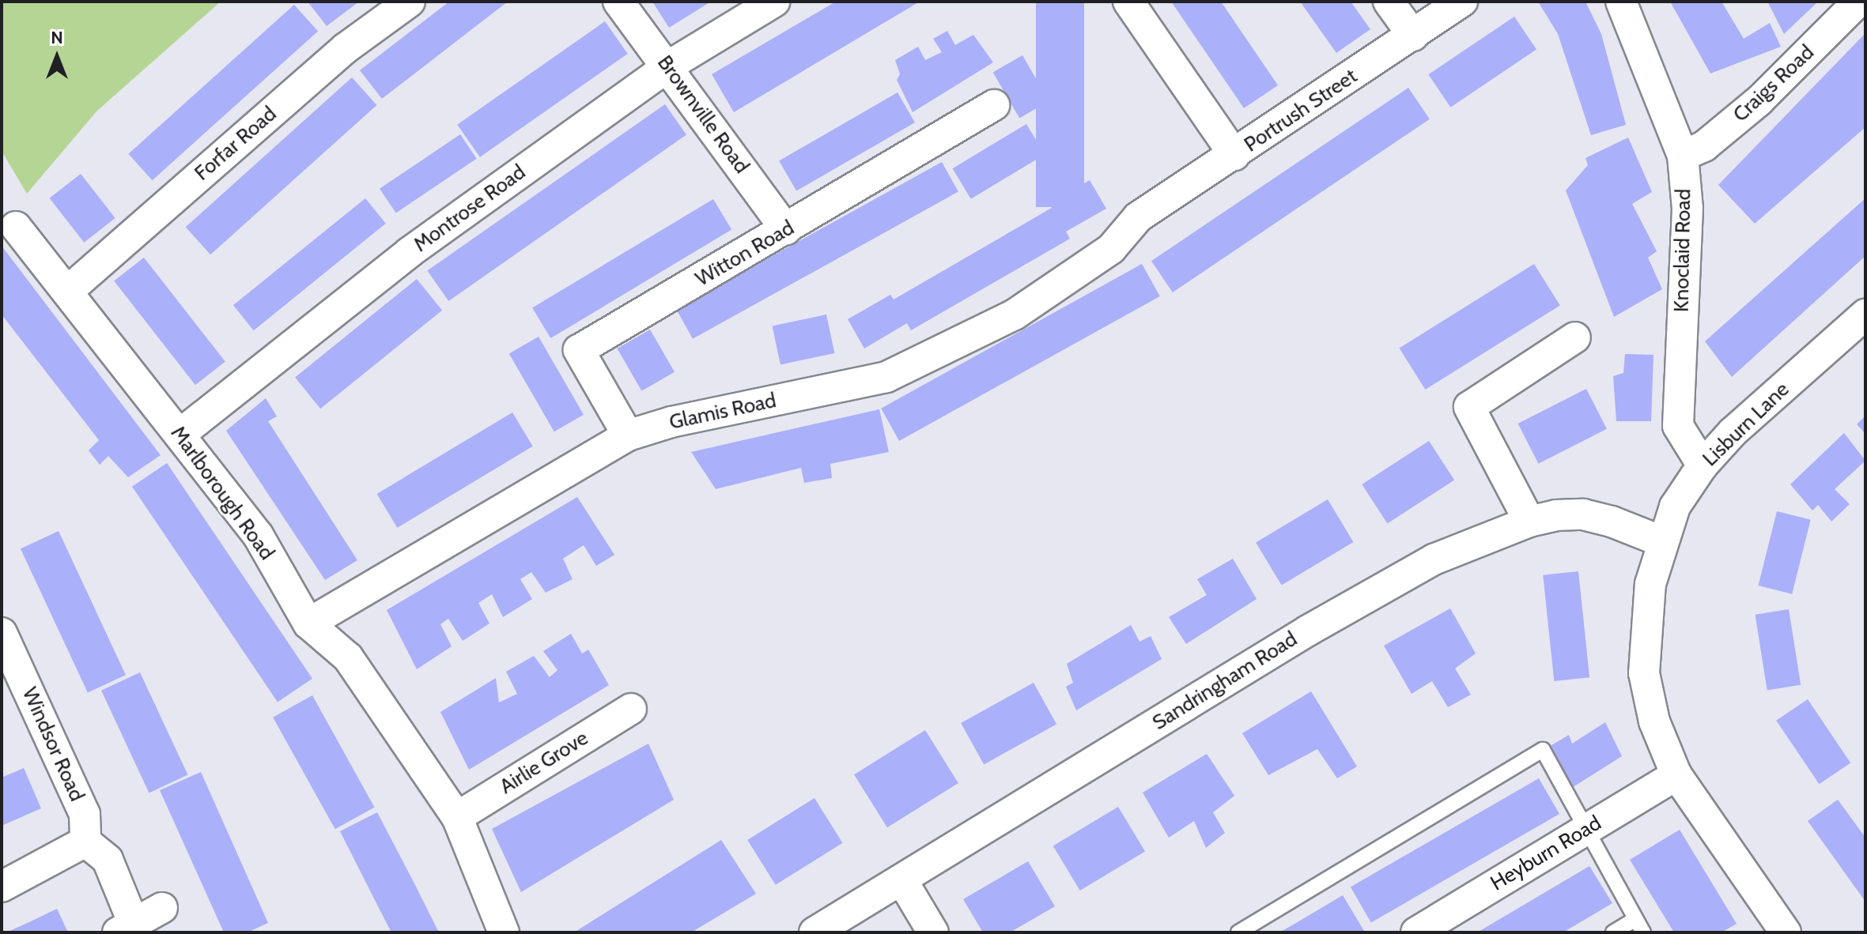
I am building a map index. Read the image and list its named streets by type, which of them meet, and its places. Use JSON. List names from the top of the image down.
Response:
{
  "streets": {
    "street": [
      "Craigs Road",
      "Portrush Street",
      "Brownville Road",
      "Forfar Road",
      "Montrose Road",
      "Knoclaid Road",
      "Witton Road",
      "Glamis Road",
      "Lisburn Lane",
      "Marlborough Road",
      "Sandringham Road",
      "Windsor Road",
      "Airlie Grove",
      "Heyburn Road"
    ]
  },
  "crossings": [
    ["Craigs Road", "Knoclaid Road"],
    ["Portrush Street", "Glamis Road"],
    ["Brownville Road", "Montrose Road"],
    ["Brownville Road", "Witton Road"],
    ["Forfar Road", "Marlborough Road"],
    ["Montrose Road", "Marlborough Road"],
    ["Knoclaid Road", "Lisburn Lane"],
    ["Witton Road", "Glamis Road"],
    ["Glamis Road", "Marlborough Road"],
    ["Lisburn Lane", "Sandringham Road"],
    ["Lisburn Lane", "Heyburn Road"],
    ["Marlborough Road", "Airlie Grove"]
  ],
  "north": "top"
}
